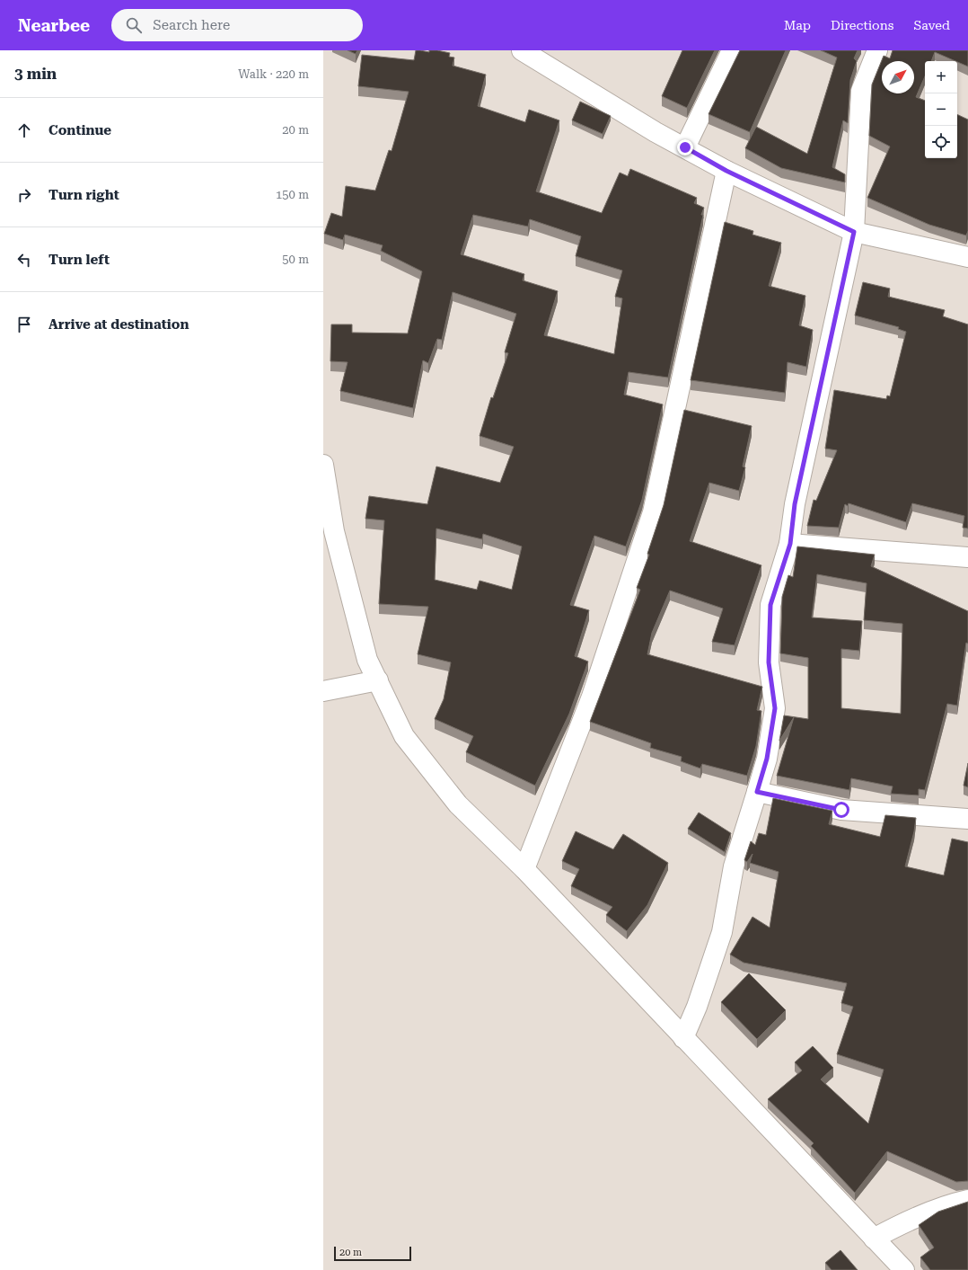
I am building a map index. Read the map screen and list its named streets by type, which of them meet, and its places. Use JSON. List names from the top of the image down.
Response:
{
  "scale_bar": "20 m",
  "north": "top right",
  "page": {
    "header": "Nearbee",
    "search": "Search here",
    "nav": ["Map", "Directions", "Saved"],
    "heading": ["3 min", "Walk · 220 m"],
    "map_buttons": ["+", "−"],
    "list": [
      ["Continue", "20 m"],
      ["Turn right", "150 m"],
      ["Turn left", "50 m"],
      "Arrive at destination"
    ],
    "scale": "20 m"
  }
}
